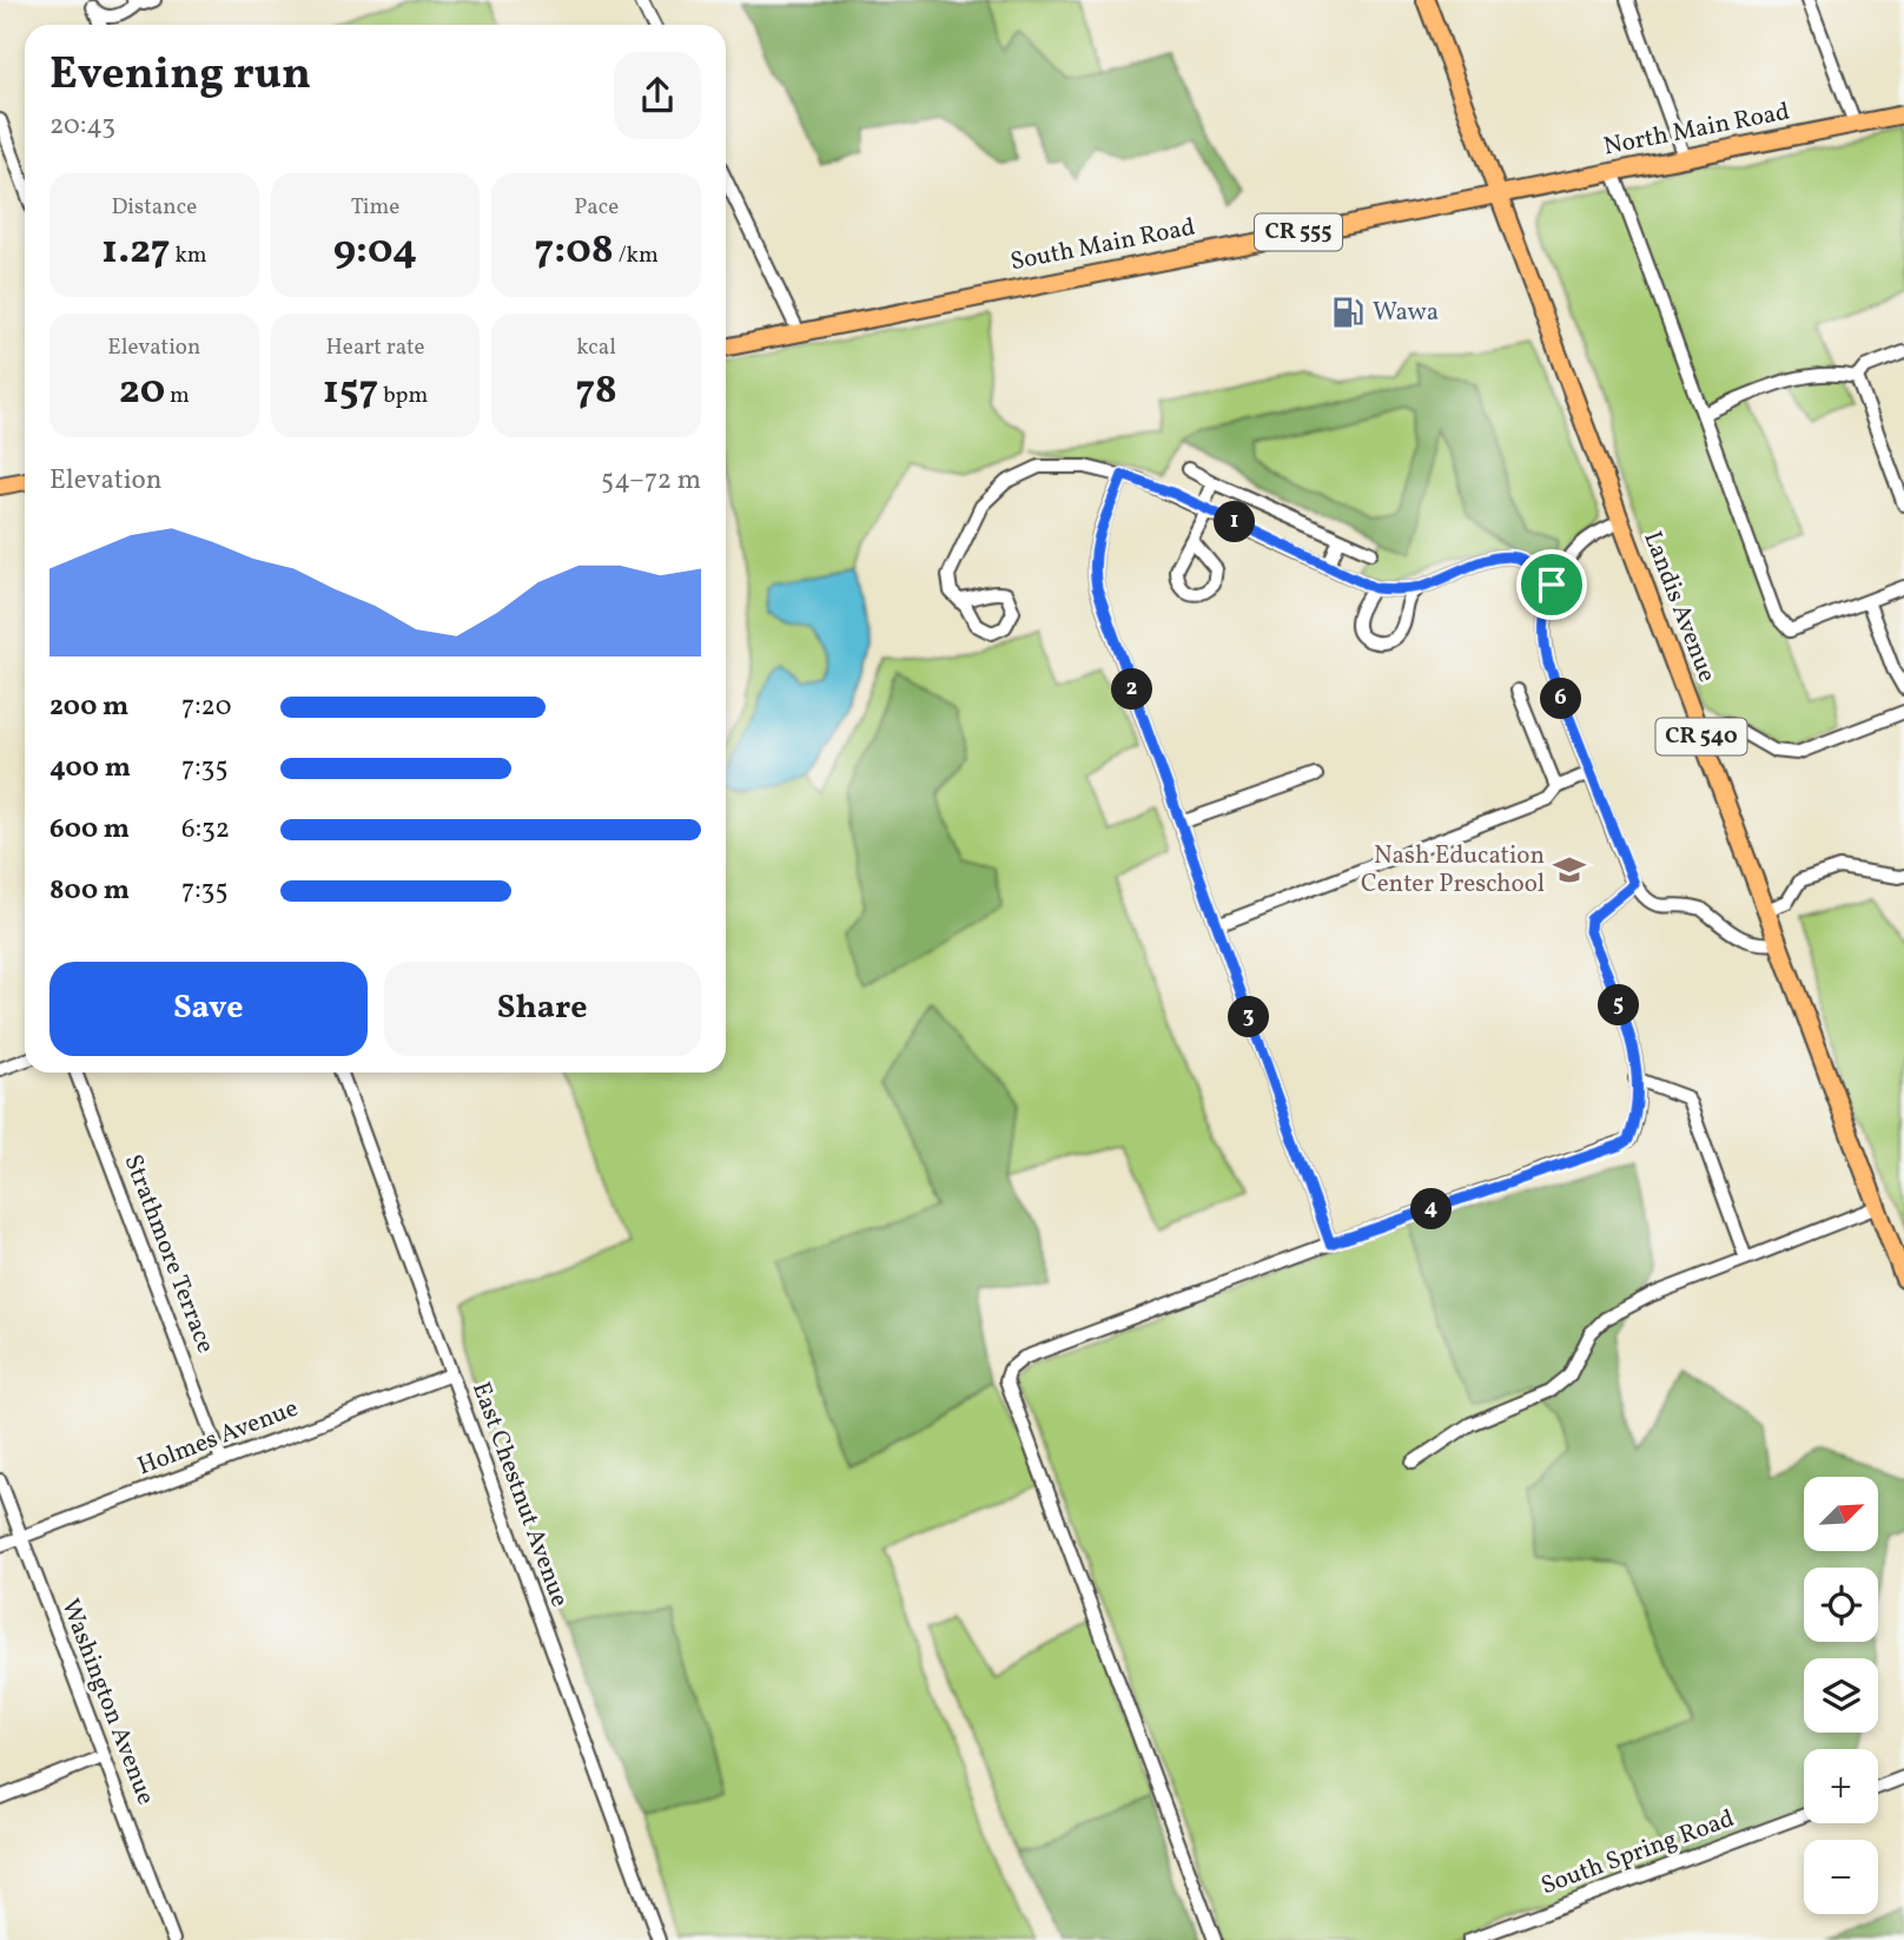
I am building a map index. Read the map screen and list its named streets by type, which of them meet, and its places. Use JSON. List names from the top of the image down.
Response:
{
  "streets": {
    "main road": [
      "North Main Road",
      "CR 555",
      "South Main Road",
      "Landis Avenue",
      "CR 540"
    ],
    "street": [
      "Strathmore Terrace",
      "Holmes Avenue",
      "East Chestnut Avenue",
      "Washington Avenue",
      "South Spring Road"
    ]
  },
  "crossings": [
    ["North Main Road", "South Main Road"],
    ["North Main Road", "Landis Avenue"],
    ["South Main Road", "Landis Avenue"],
    ["Strathmore Terrace", "Holmes Avenue"],
    ["Holmes Avenue", "East Chestnut Avenue"],
    ["Holmes Avenue", "Washington Avenue"]
  ],
  "places": {
    "fuel station": ["Wawa"],
    "school or university": ["Nash Education Center Preschool"]
  },
  "north": "top right",
  "page": {
    "heading": ["Evening run", "20:43"],
    "stats": [
      ["Distance", "1.27 km"],
      ["Time", "9:04"],
      ["Pace", "7:08 /km"],
      ["Elevation", "20 m"],
      ["Heart rate", "157 bpm"],
      ["kcal", "78"]
    ],
    "chart": ["Elevation", "54–72 m"],
    "pins": [
      "1",
      "2",
      "6",
      "5",
      "3",
      "4"
    ],
    "list": [
      {
        "name": "200 m",
        "note": "7:20"
      },
      {
        "name": "400 m",
        "note": "7:35"
      },
      {
        "name": "600 m",
        "note": "6:32"
      },
      {
        "name": "800 m",
        "note": "7:35"
      }
    ],
    "buttons": ["Save", "Share"],
    "map_buttons": ["+", "−"]
  }
}
